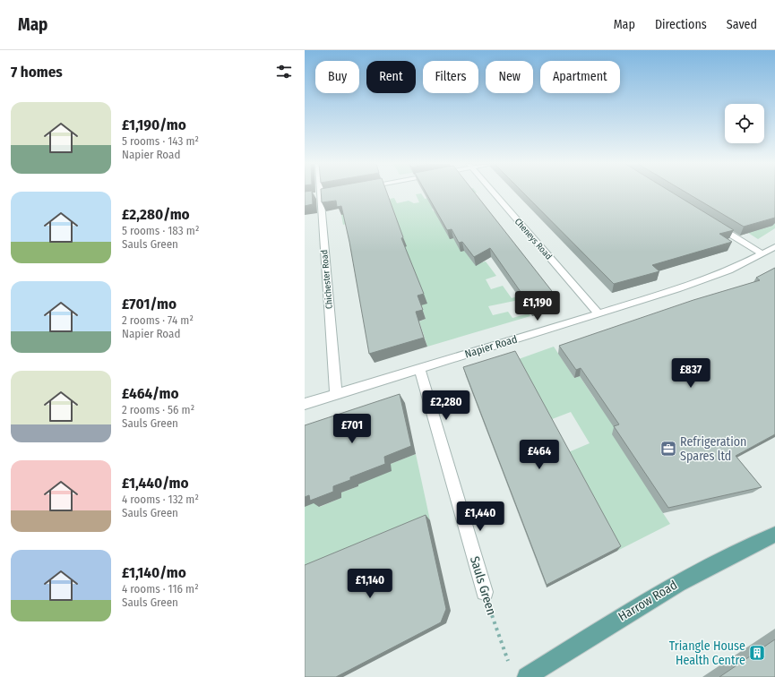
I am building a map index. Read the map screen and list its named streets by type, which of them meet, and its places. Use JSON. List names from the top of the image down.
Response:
{
  "streets": {
    "main road": ["Harrow Road"],
    "street": [
      "Cheneys Road",
      "Chichester Road",
      "Napier Road",
      "Sauls Green"
    ]
  },
  "crossings": [
    ["Cheneys Road", "Napier Road"],
    ["Chichester Road", "Napier Road"],
    ["Napier Road", "Sauls Green"]
  ],
  "places": {
    "office": ["Refrigeration Spares ltd"],
    "building": ["Triangle House Health Centre"]
  },
  "page": {
    "header": "Map",
    "nav": ["Map", "Directions", "Saved"],
    "heading": "7 homes",
    "chip": [
      "Buy",
      "Rent",
      "Filters",
      "New",
      "Apartment"
    ],
    "list": [
      {
        "name": "£1,190/mo",
        "note": "5 rooms · 143 m² · Napier Road"
      },
      {
        "name": "£2,280/mo",
        "note": "5 rooms · 183 m² · Sauls Green"
      },
      {
        "name": "£701/mo",
        "note": "2 rooms · 74 m² · Napier Road"
      },
      {
        "name": "£464/mo",
        "note": "2 rooms · 56 m² · Sauls Green"
      },
      {
        "name": "£1,440/mo",
        "note": "4 rooms · 132 m² · Sauls Green"
      },
      {
        "name": "£1,140/mo",
        "note": "4 rooms · 116 m² · Sauls Green"
      }
    ],
    "price": [
      "£1,190",
      "£837",
      "£2,280",
      "£701",
      "£464",
      "£1,440",
      "£1,140"
    ]
  }
}
